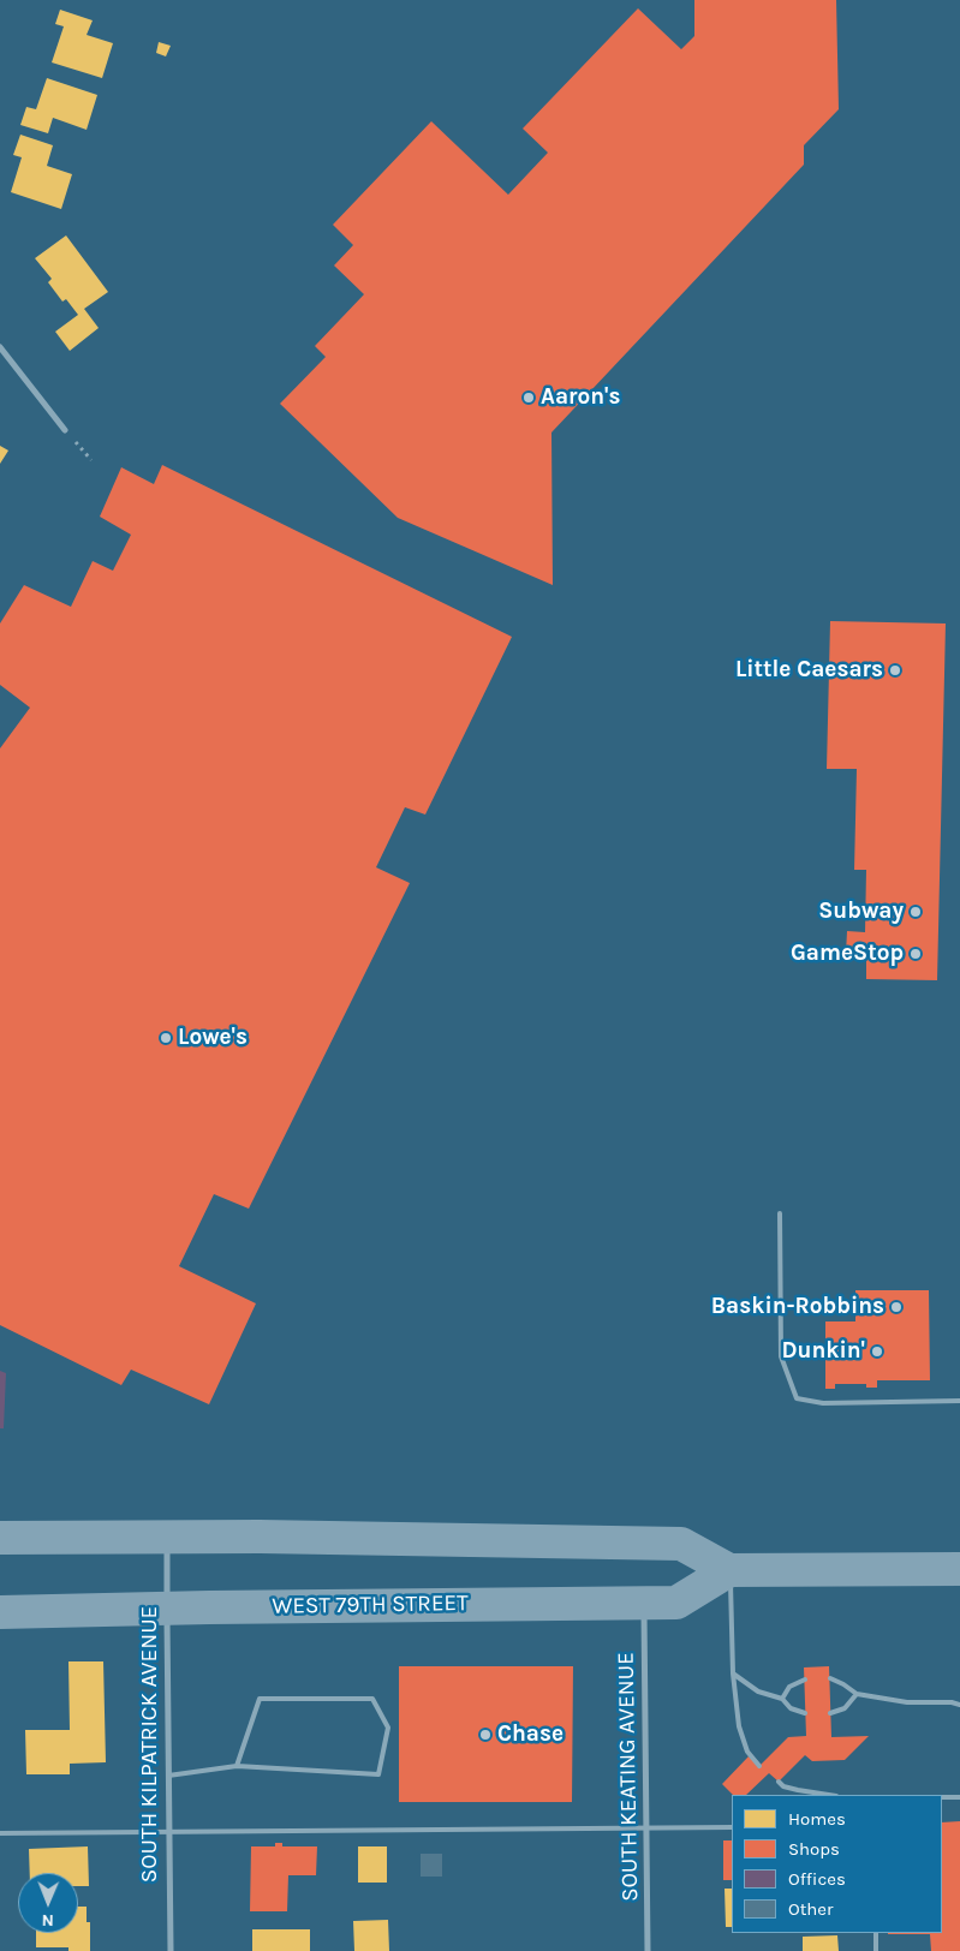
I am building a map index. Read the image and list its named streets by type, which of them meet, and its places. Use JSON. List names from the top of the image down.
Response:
{
  "streets": {
    "main road": ["WEST 79TH STREET"],
    "street": ["SOUTH KILPATRICK AVENUE", "SOUTH KEATING AVENUE"]
  },
  "crossings": [
    ["WEST 79TH STREET", "SOUTH KILPATRICK AVENUE"],
    ["WEST 79TH STREET", "SOUTH KEATING AVENUE"]
  ],
  "places": [
    "Aaron's",
    "Little Caesars",
    "Subway",
    "GameStop",
    "Lowe's",
    "Baskin-Robbins",
    "Dunkin'",
    "Chase"
  ],
  "legend": [
    "Homes",
    "Shops",
    "Offices",
    "Other"
  ],
  "north": "bottom"
}
